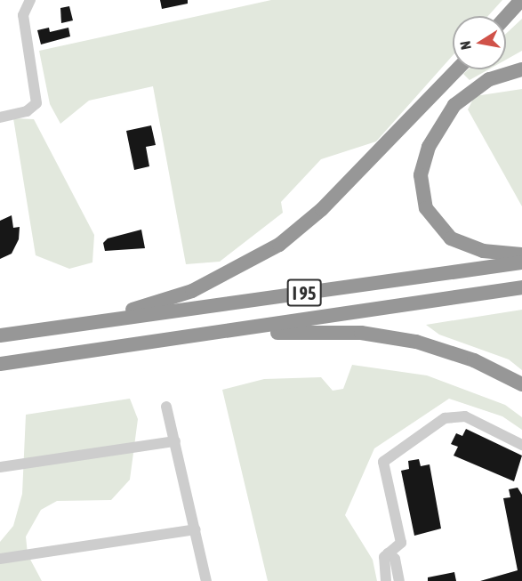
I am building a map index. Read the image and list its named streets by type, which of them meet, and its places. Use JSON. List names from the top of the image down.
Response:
{
  "streets": {
    "highway": ["I 95"]
  },
  "north": "left"
}
